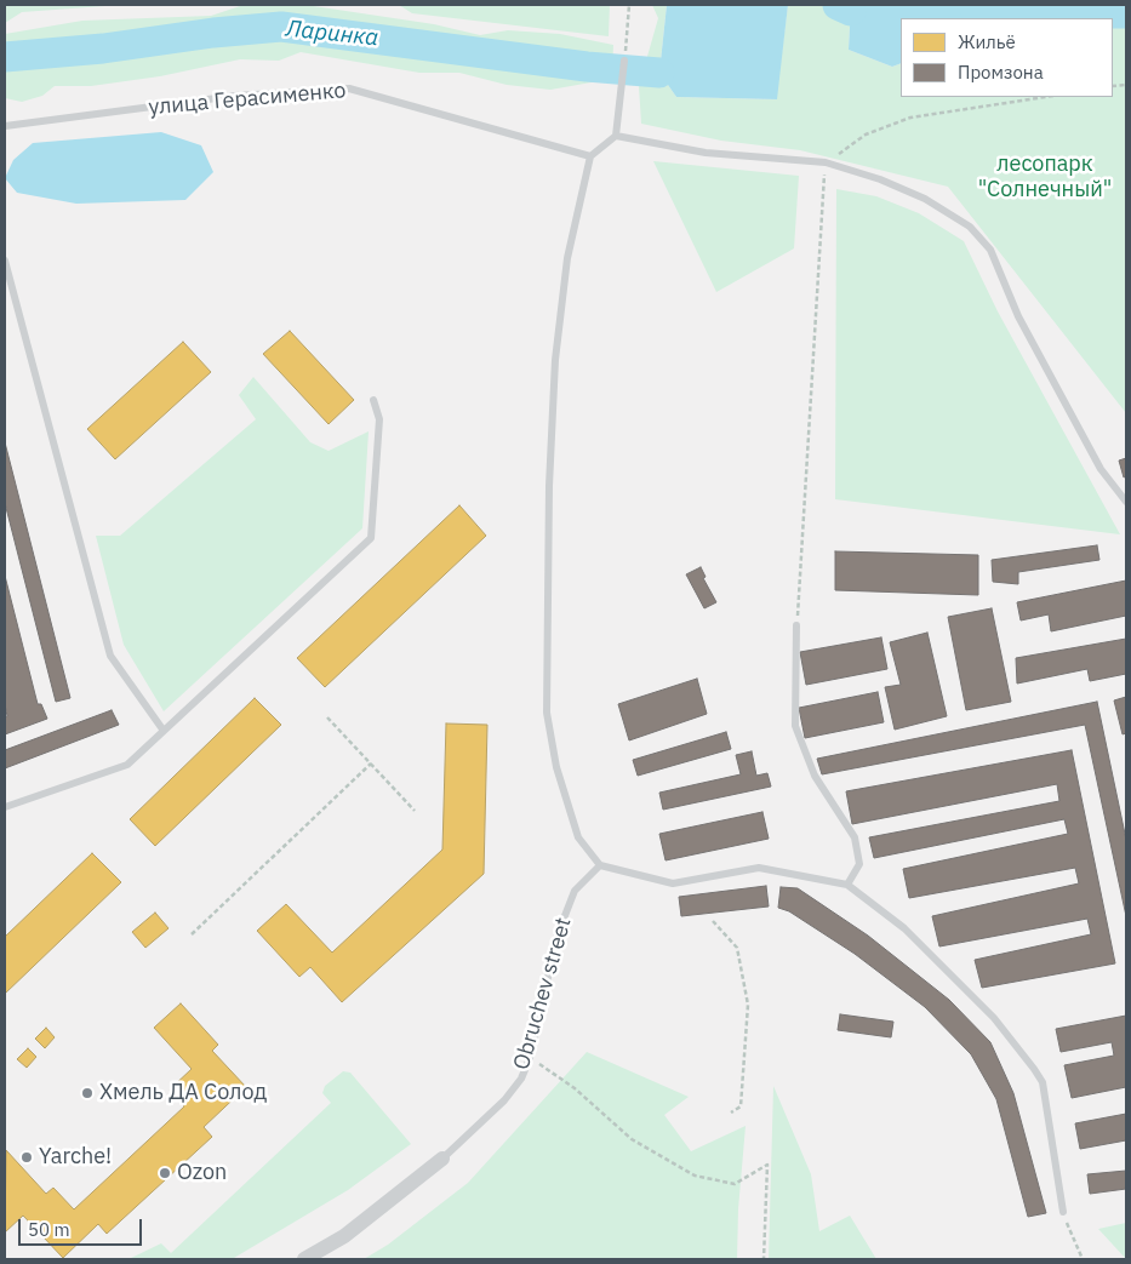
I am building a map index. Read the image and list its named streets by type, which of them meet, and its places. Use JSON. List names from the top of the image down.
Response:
{
  "streets": {
    "street": ["Obruchev street"],
    "lane": ["улица Герасименко"]
  },
  "water": ["Ларинка"],
  "parks": ["лесопарк \"Солнечный\""],
  "places": ["Хмель ДА Солод", "Yarche!", "Ozon"],
  "legend": ["Жильё", "Промзона"],
  "scale_bar": "50 m"
}
